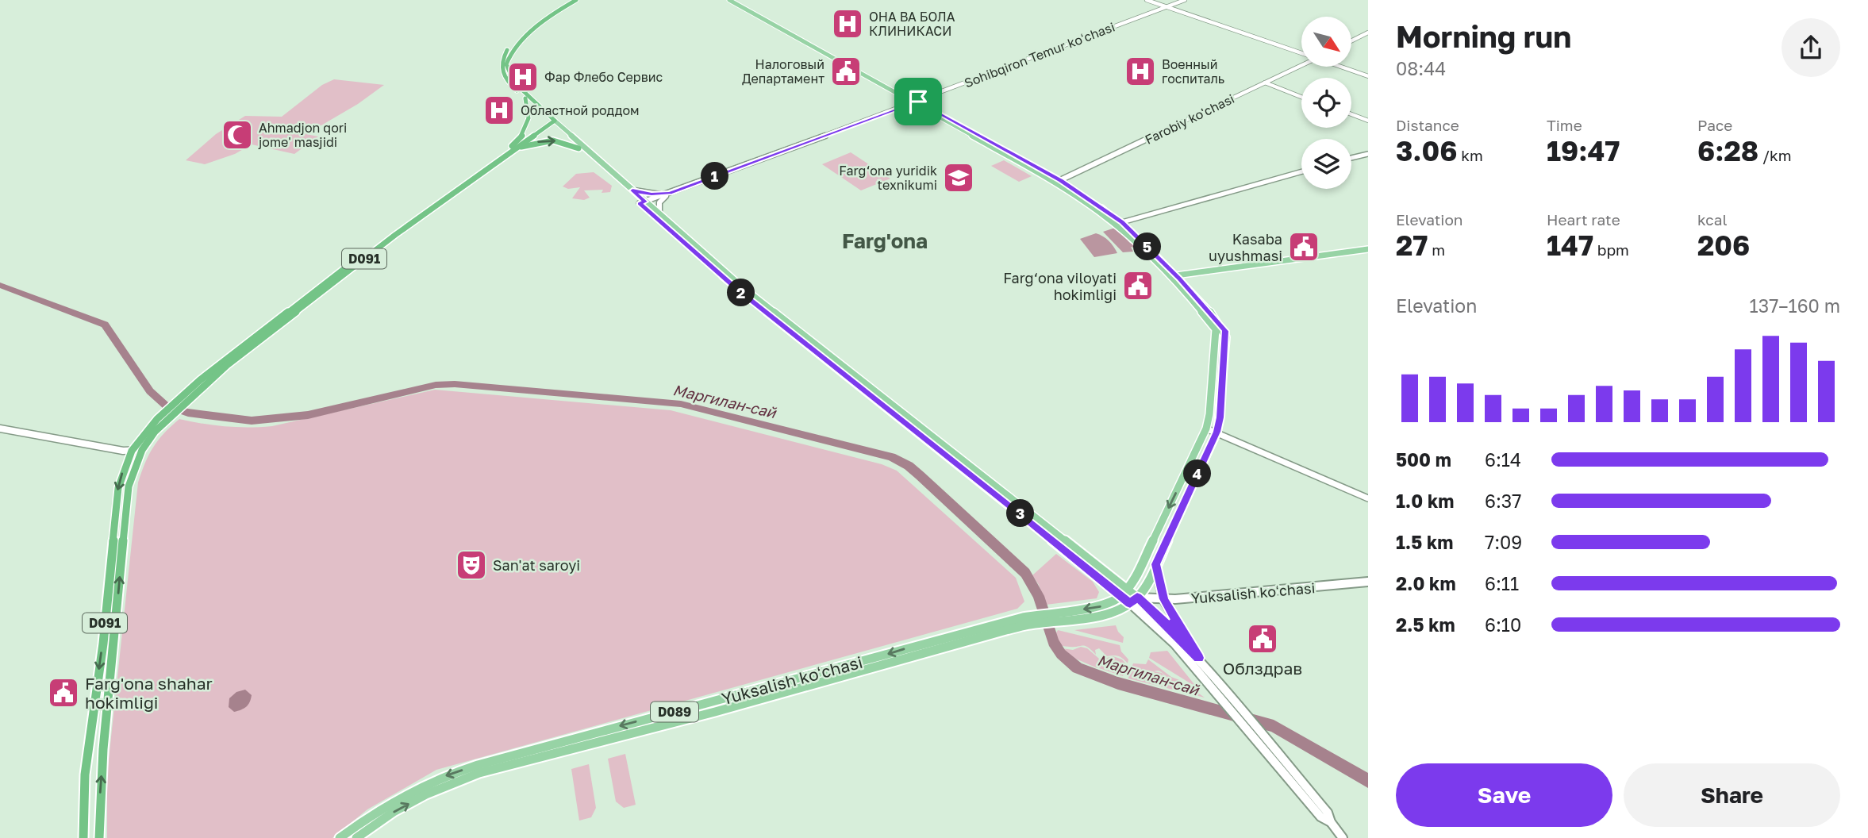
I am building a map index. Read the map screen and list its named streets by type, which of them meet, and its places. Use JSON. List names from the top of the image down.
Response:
{
  "streets": {
    "highway": ["D091"],
    "main road": [
      "Sohibqiron Temur koʻchasi",
      "Farobiy ko'chasi",
      "Yuksalish koʻchasi",
      "D089"
    ]
  },
  "districts": ["Farg'ona"],
  "water": ["Маргилан-сай"],
  "places": {
    "hospital": [
      "ОНА ВА БОЛА КЛИНИКАСИ",
      "Военный госпиталь",
      "Фар Флебо Сервис",
      "Областной роддом"
    ],
    "public building": [
      "Налоговый Департамент",
      "Kasaba uyushmasi",
      "Farg‘ona viloyati hokimligi",
      "Облздрав",
      "Farg'ona shahar hokimligi"
    ],
    "mosque": ["Ahmadjon qori jome' masjidi"],
    "school or university": ["Farg‘ona yuridik texnikumi"],
    "theatre": ["San'at saroyi"]
  },
  "north": "bottom right",
  "page": {
    "heading": ["Morning run", "08:44"],
    "stats": [
      ["Distance", "3.06 km"],
      ["Time", "19:47"],
      ["Pace", "6:28 /km"],
      ["Elevation", "27 m"],
      ["Heart rate", "147 bpm"],
      ["kcal", "206"]
    ],
    "pins": [
      "1",
      "5",
      "2",
      "4",
      "3"
    ],
    "chart": ["Elevation", "137–160 m"],
    "list": [
      {
        "name": "500 m",
        "note": "6:14"
      },
      {
        "name": "1.0 km",
        "note": "6:37"
      },
      {
        "name": "1.5 km",
        "note": "7:09"
      },
      {
        "name": "2.0 km",
        "note": "6:11"
      },
      {
        "name": "2.5 km",
        "note": "6:10"
      }
    ],
    "buttons": ["Save", "Share"]
  }
}
